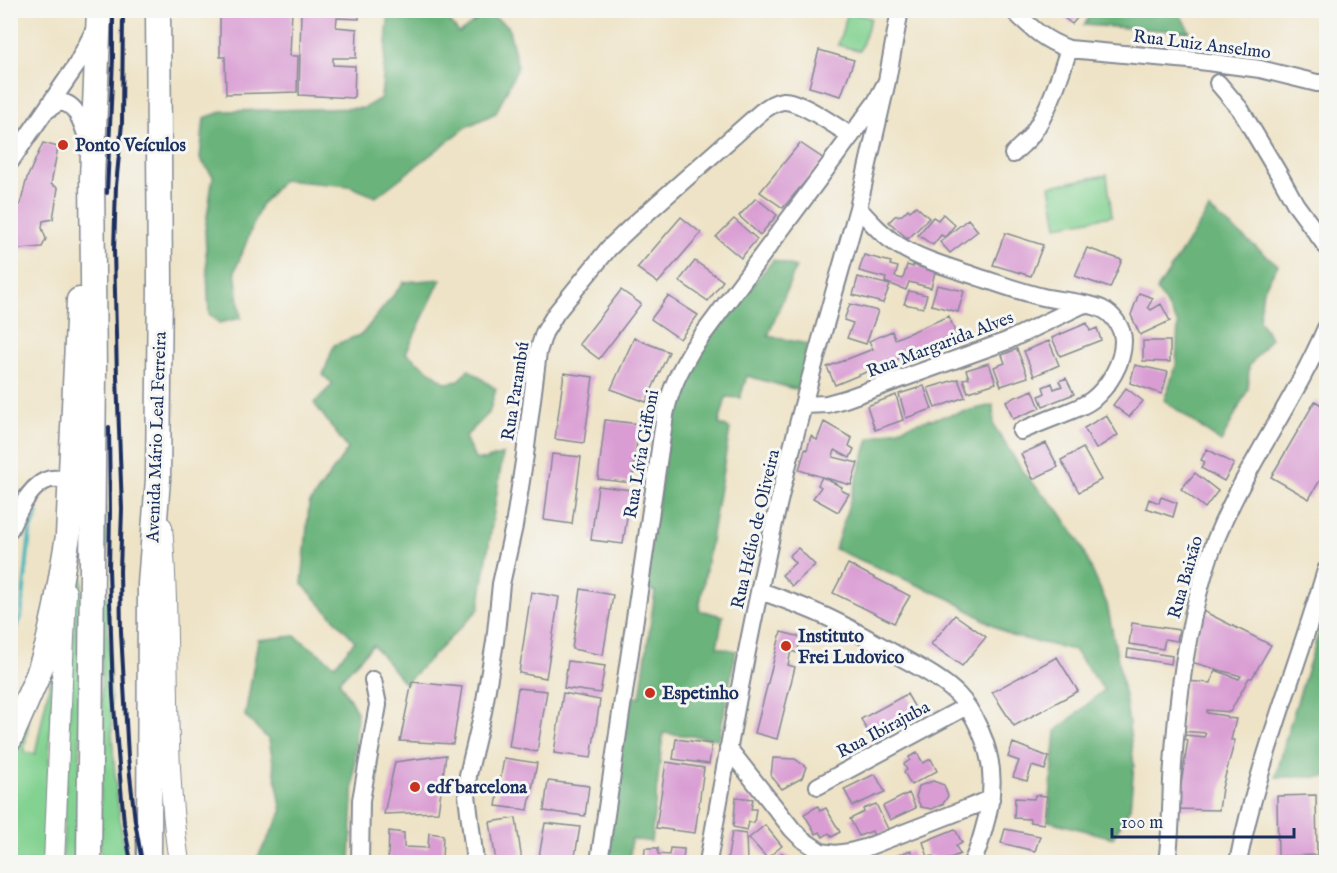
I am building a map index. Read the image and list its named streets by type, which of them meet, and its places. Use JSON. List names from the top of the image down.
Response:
{
  "streets": {
    "highway": ["Avenida Mário Leal Ferreira"],
    "street": [
      "Rua Luiz Anselmo",
      "Rua Margarida Alves",
      "Rua Parambú",
      "Rua Lívia Giffoni",
      "Rua Hélio de Oliveira",
      "Rua Baixão",
      "Rua Ibirajuba"
    ]
  },
  "crossings": [
    ["Rua Margarida Alves", "Rua Hélio de Oliveira"],
    ["Rua Parambú", "Rua Lívia Giffoni"],
    ["Rua Lívia Giffoni", "Rua Hélio de Oliveira"]
  ],
  "places": [
    "Ponto Veículos",
    "Instituto Frei Ludovico",
    "Espetinho",
    "edf barcelona"
  ],
  "scale_bar": "100 m"
}
